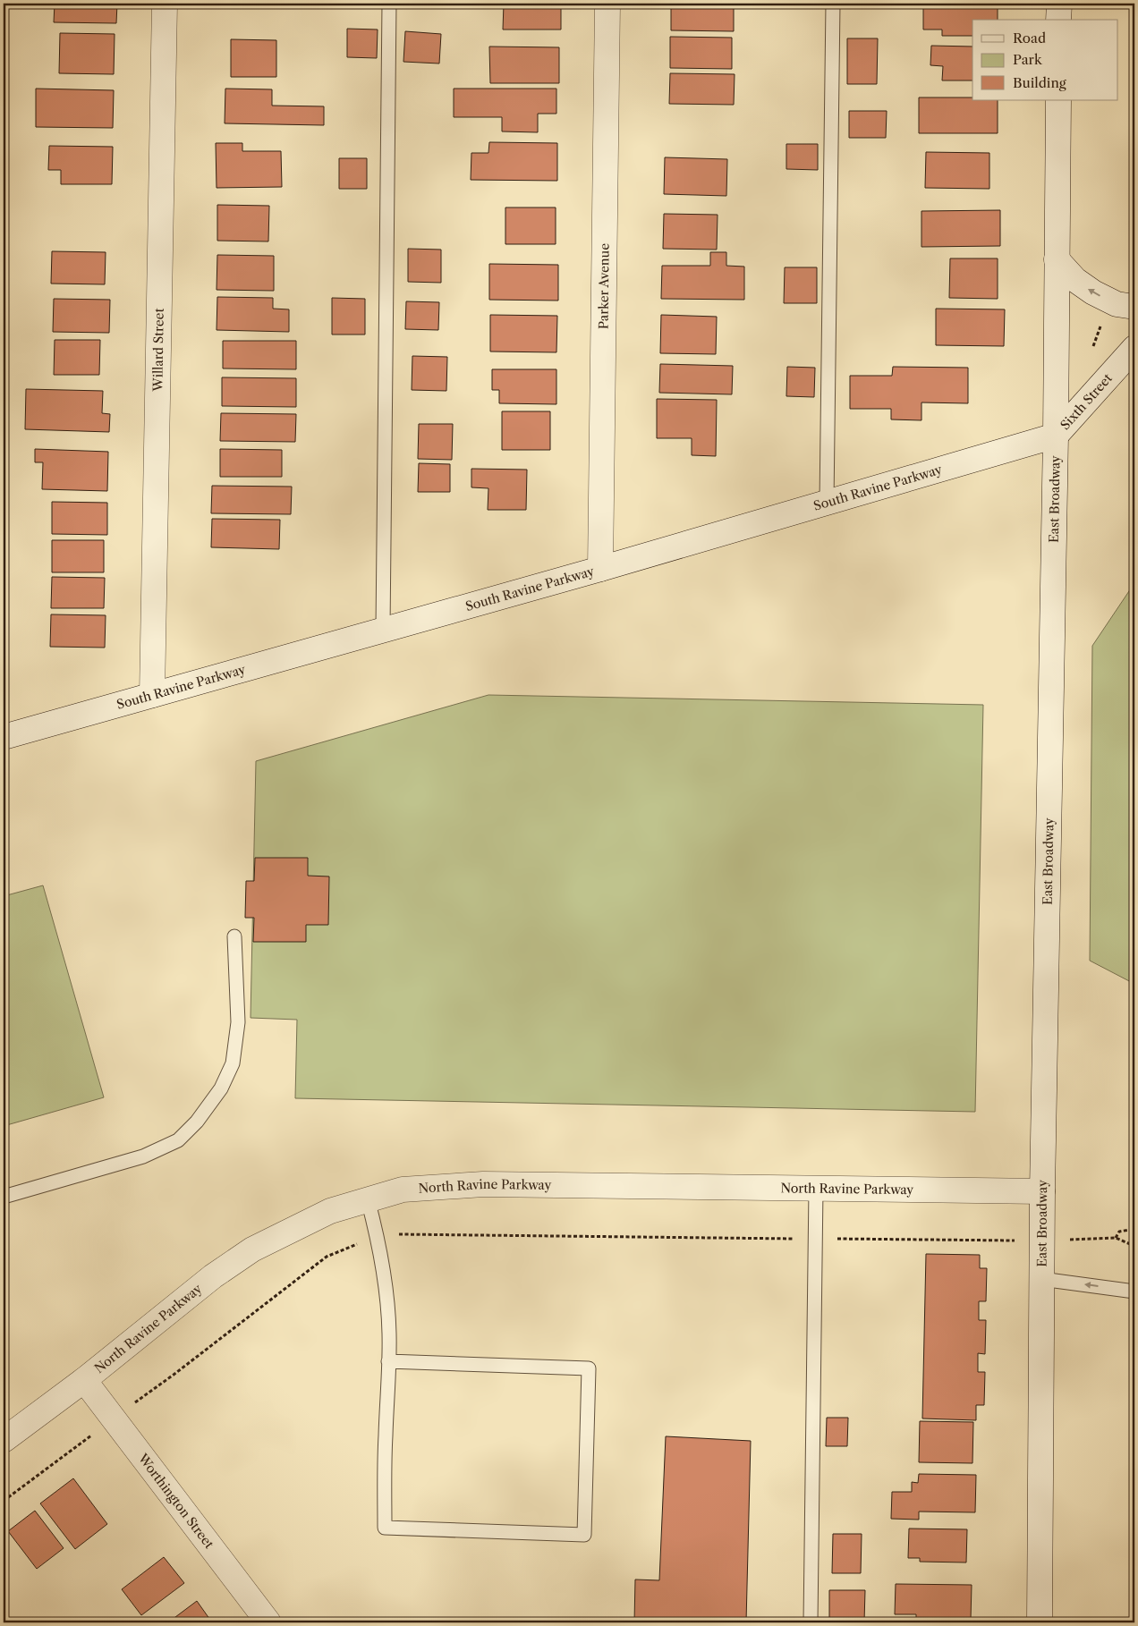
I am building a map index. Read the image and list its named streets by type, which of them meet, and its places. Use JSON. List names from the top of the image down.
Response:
{
  "streets": {
    "street": [
      "Parker Avenue",
      "Willard Street",
      "Sixth Street",
      "South Ravine Parkway",
      "East Broadway",
      "North Ravine Parkway",
      "Worthington Street"
    ]
  },
  "crossings": [
    ["Parker Avenue", "South Ravine Parkway"],
    ["Willard Street", "South Ravine Parkway"],
    ["Sixth Street", "South Ravine Parkway"],
    ["Sixth Street", "East Broadway"],
    ["South Ravine Parkway", "East Broadway"],
    ["East Broadway", "North Ravine Parkway"],
    ["North Ravine Parkway", "Worthington Street"]
  ],
  "legend": ["Road", "Park", "Building"]
}
